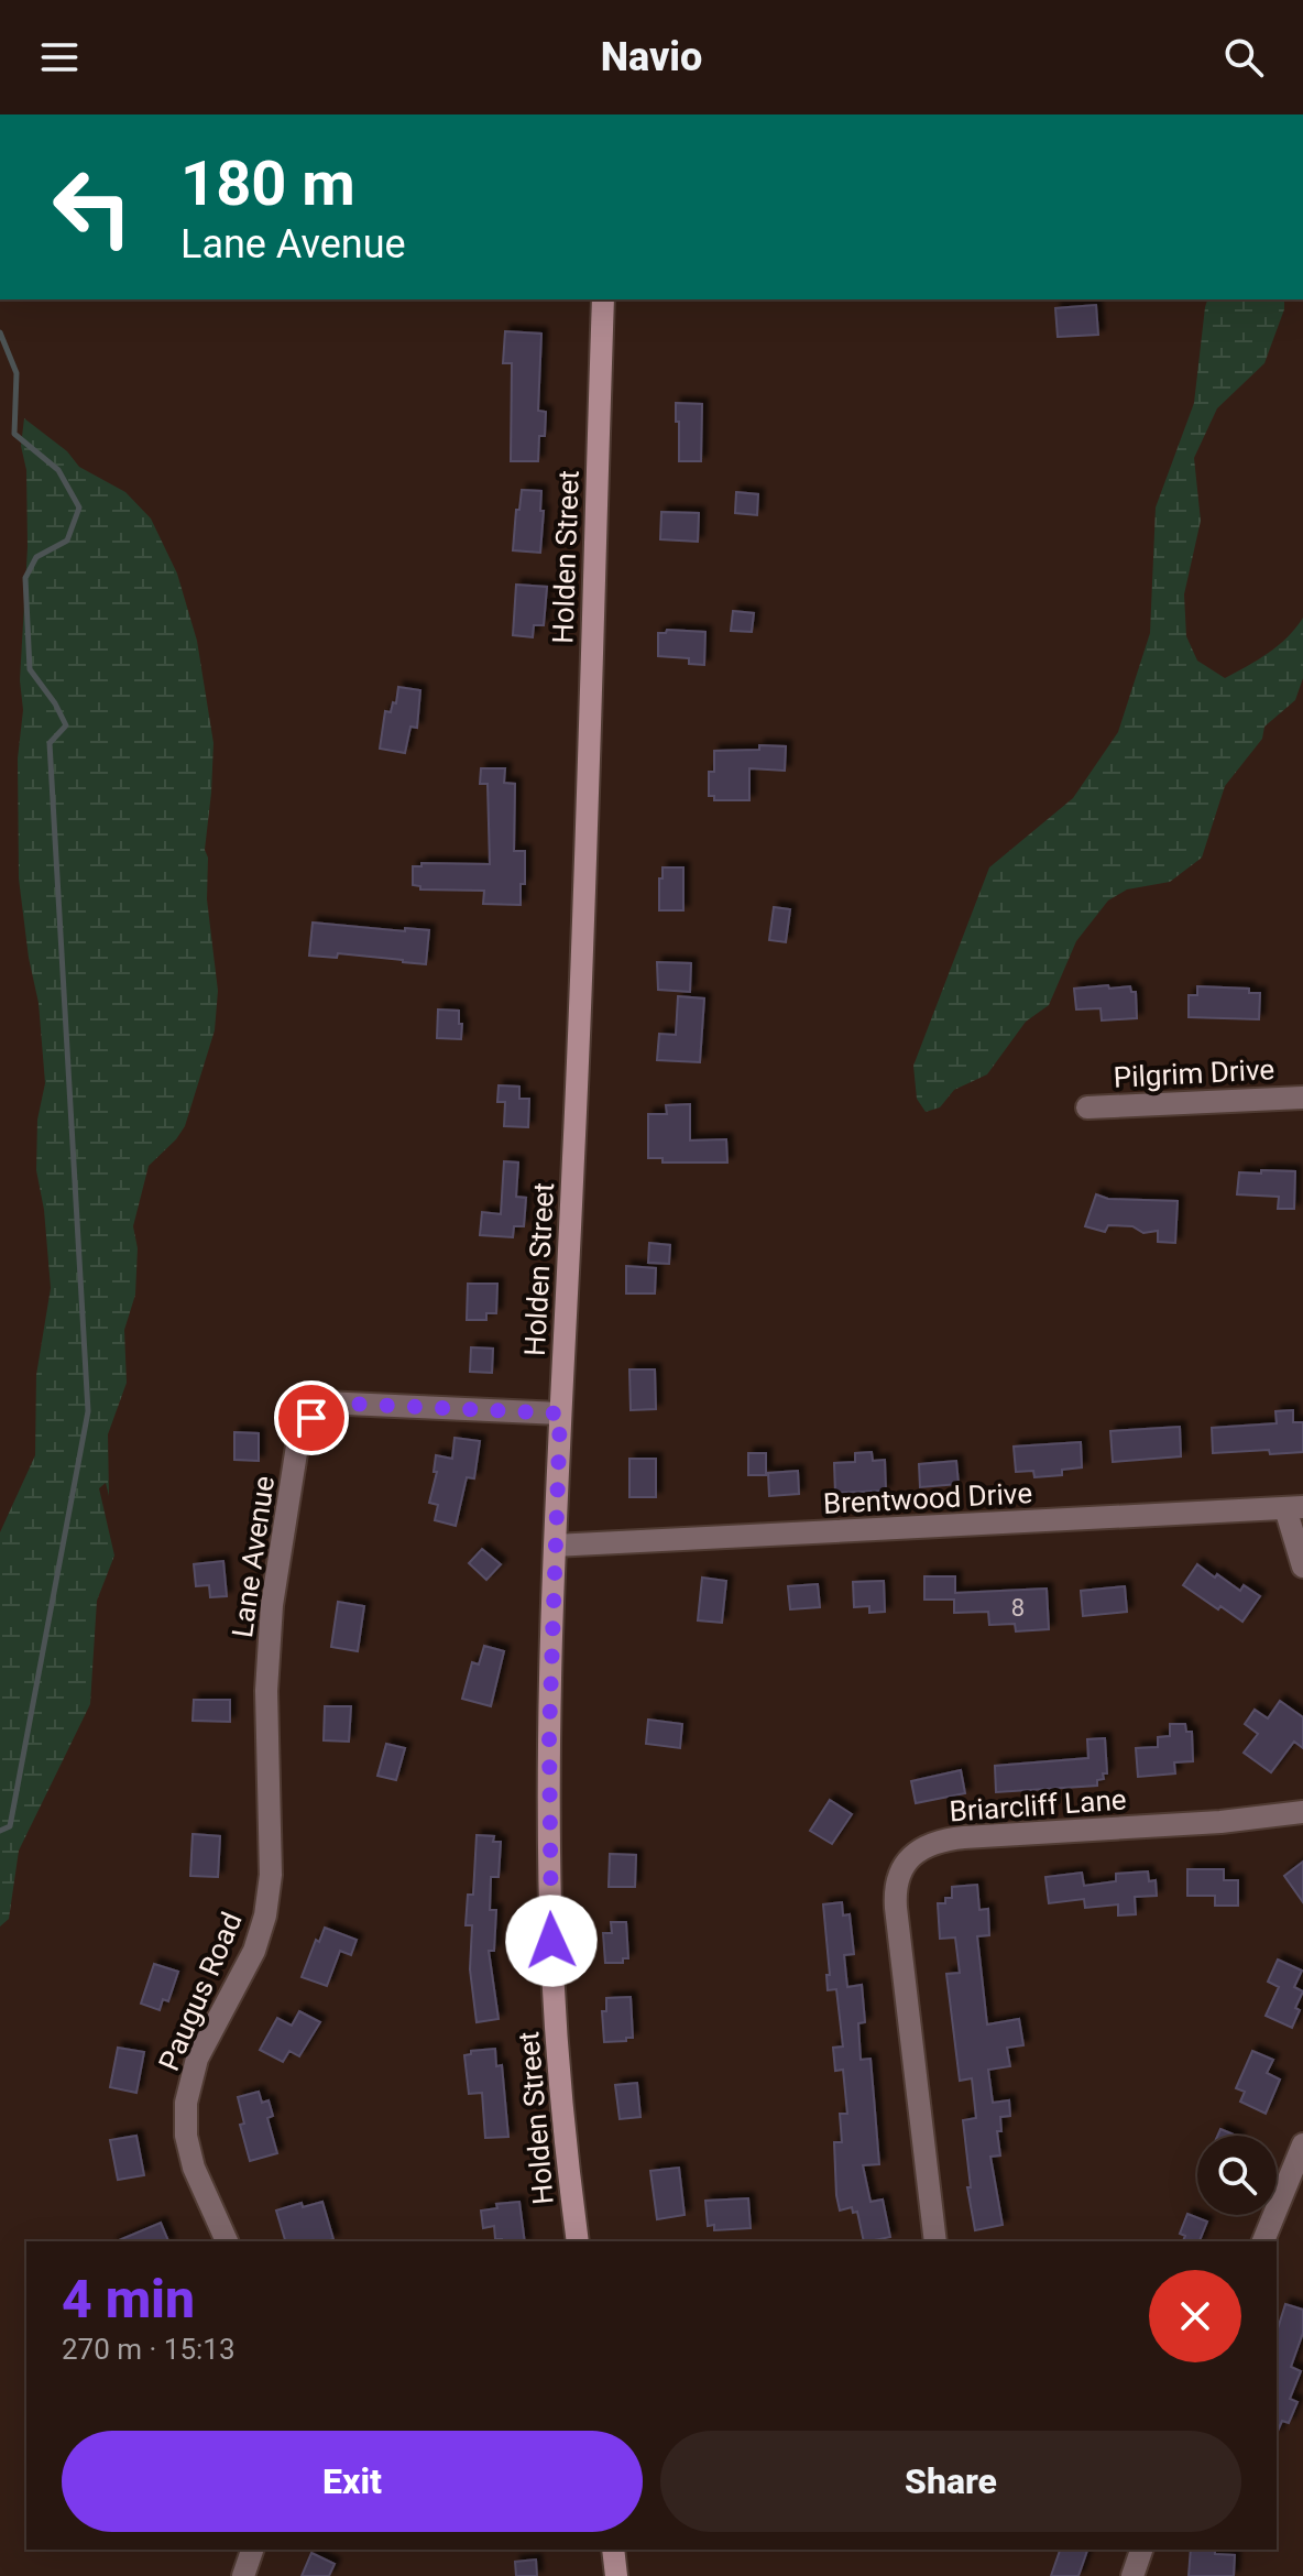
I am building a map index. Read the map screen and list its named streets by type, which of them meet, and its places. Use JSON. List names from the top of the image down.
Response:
{
  "streets": {
    "main road": ["Holden Street"],
    "street": [
      "Pilgrim Drive",
      "Brentwood Drive",
      "Lane Avenue",
      "Briarcliff Lane",
      "Paugus Road"
    ]
  },
  "crossings": [
    ["Holden Street", "Brentwood Drive"],
    ["Holden Street", "Lane Avenue"],
    ["Lane Avenue", "Paugus Road"]
  ],
  "house_numbers": ["8"],
  "page": {
    "header": "Navio",
    "turn": ["180 m", "Lane Avenue"],
    "heading": ["4 min", "270 m · 15:13"],
    "buttons": ["Exit", "Share"]
  }
}
